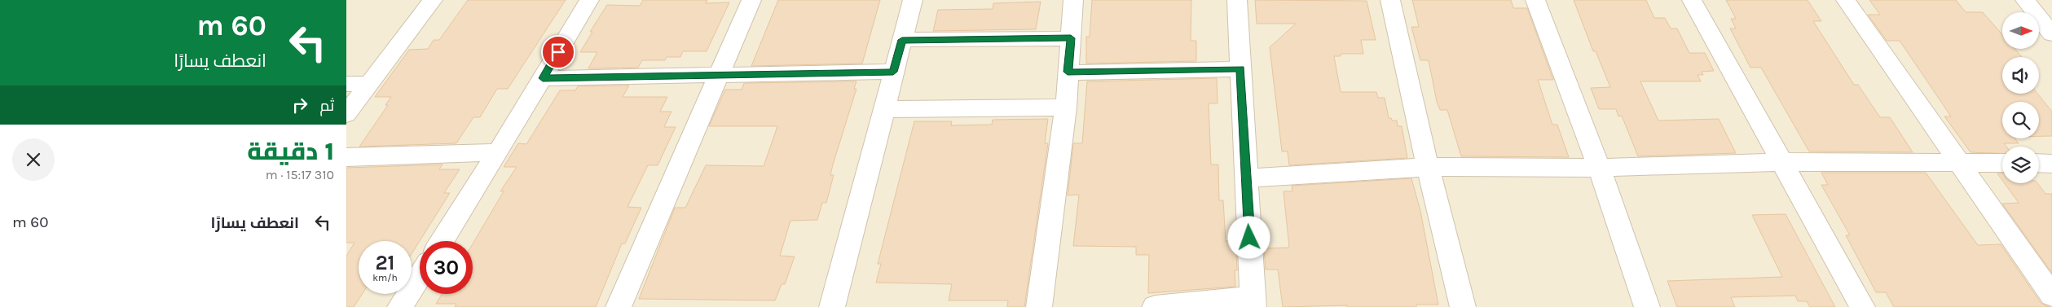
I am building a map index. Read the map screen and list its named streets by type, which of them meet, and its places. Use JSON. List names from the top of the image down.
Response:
{
  "north": "right",
  "page": {
    "turn": ["60 m", "انعطف يسارًا"],
    "then": "ثم",
    "heading": ["1 دقيقة", "310 m · 15:17"],
    "list": [
      {
        "name": "انعطف يسارًا",
        "value": "60 m"
      }
    ],
    "speed": "21 km/h",
    "limit": "30"
  }
}
